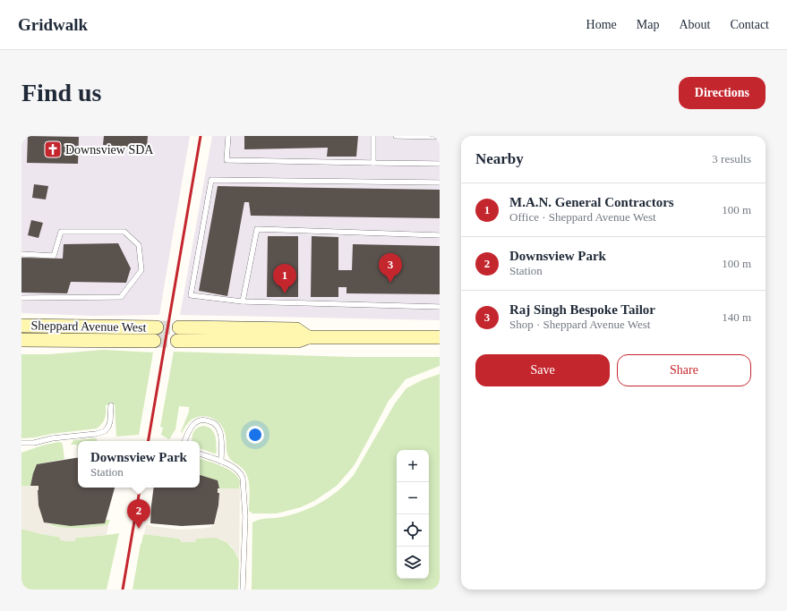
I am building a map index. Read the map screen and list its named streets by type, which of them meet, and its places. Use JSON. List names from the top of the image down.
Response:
{
  "streets": {
    "main road": ["Sheppard Avenue West"]
  },
  "places": {
    "church": ["Downsview SDA"]
  },
  "page": {
    "header": "Gridwalk",
    "nav": [
      "Home",
      "Map",
      "About",
      "Contact"
    ],
    "buttons": [
      "Directions",
      ["Save", "Share"]
    ],
    "title": "Find us",
    "heading": ["Nearby", "3 results"],
    "list": [
      {
        "mark": "1",
        "name": "M.A.N. General Contractors",
        "note": "Office · Sheppard Avenue West",
        "value": "100 m"
      },
      {
        "mark": "2",
        "name": "Downsview Park",
        "note": "Station",
        "value": "100 m"
      },
      {
        "mark": "3",
        "name": "Raj Singh Bespoke Tailor",
        "note": "Shop · Sheppard Avenue West",
        "value": "140 m"
      }
    ],
    "pins": ["3", "1", "2"],
    "popup": ["Downsview Park", "Station"],
    "map_buttons": ["+", "−"]
  }
}
